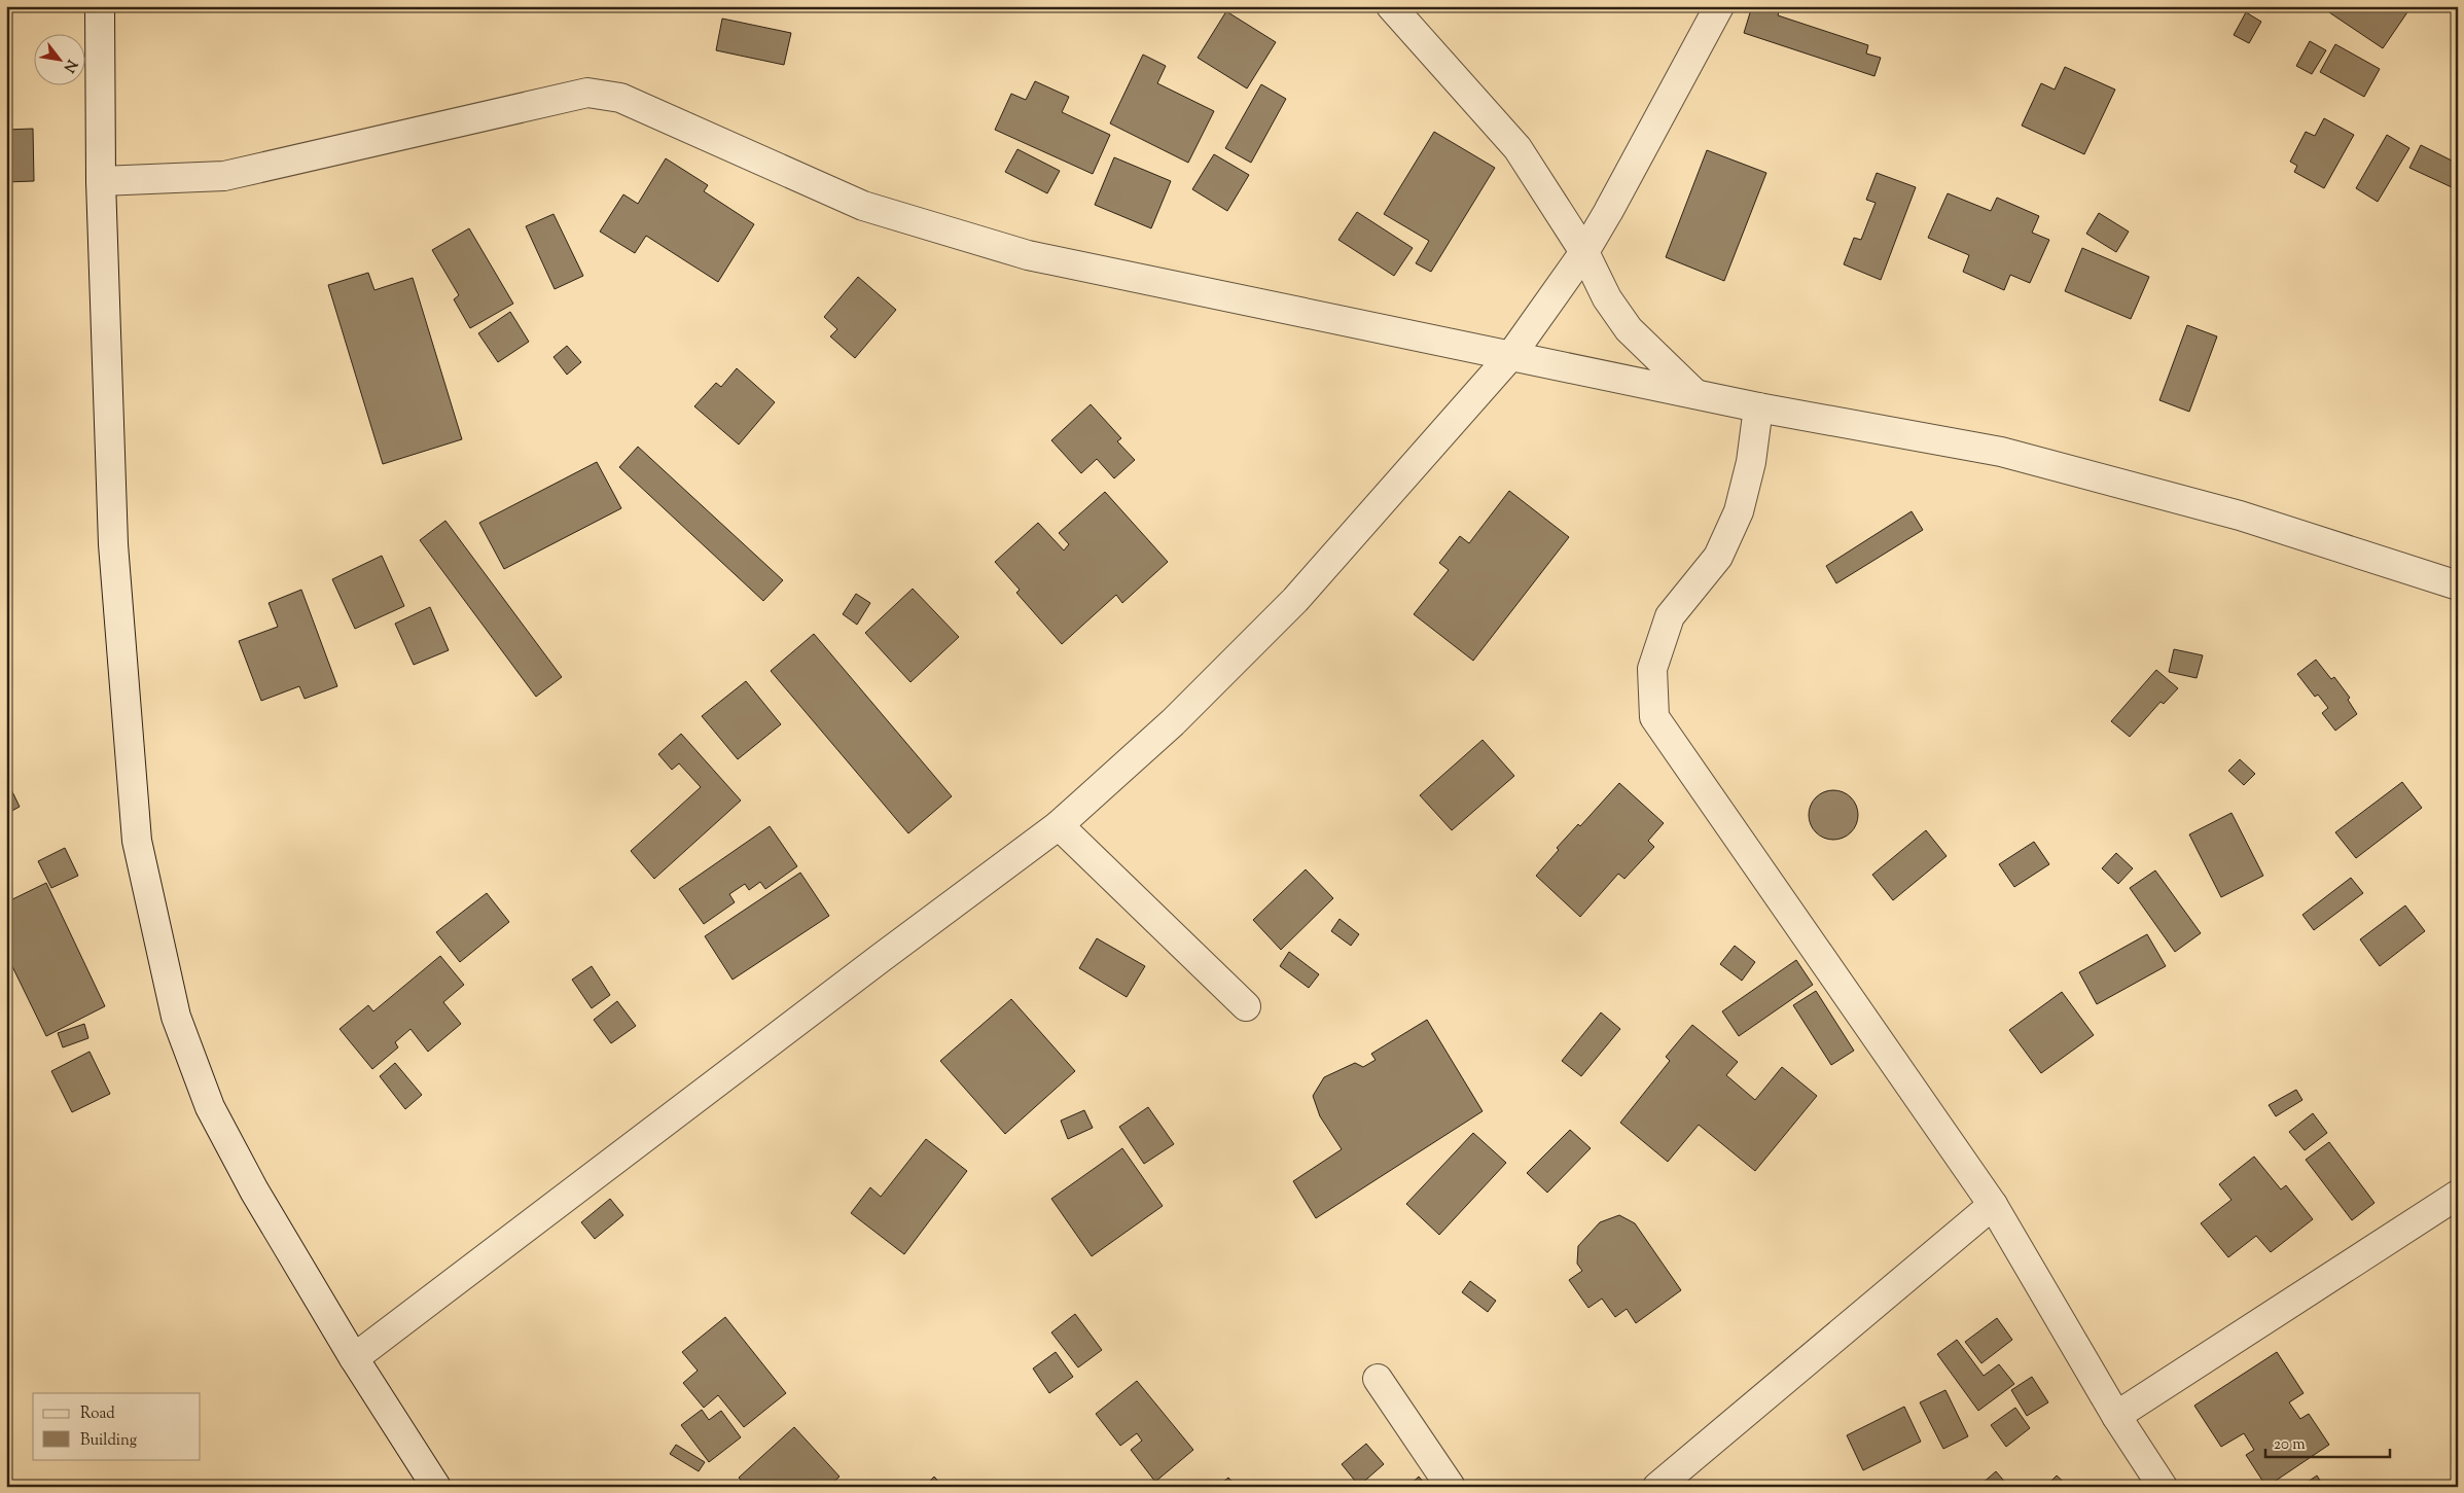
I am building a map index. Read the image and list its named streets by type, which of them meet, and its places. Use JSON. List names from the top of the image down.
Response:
{
  "legend": ["Road", "Building"],
  "scale_bar": "20 m",
  "north": "bottom right"
}
